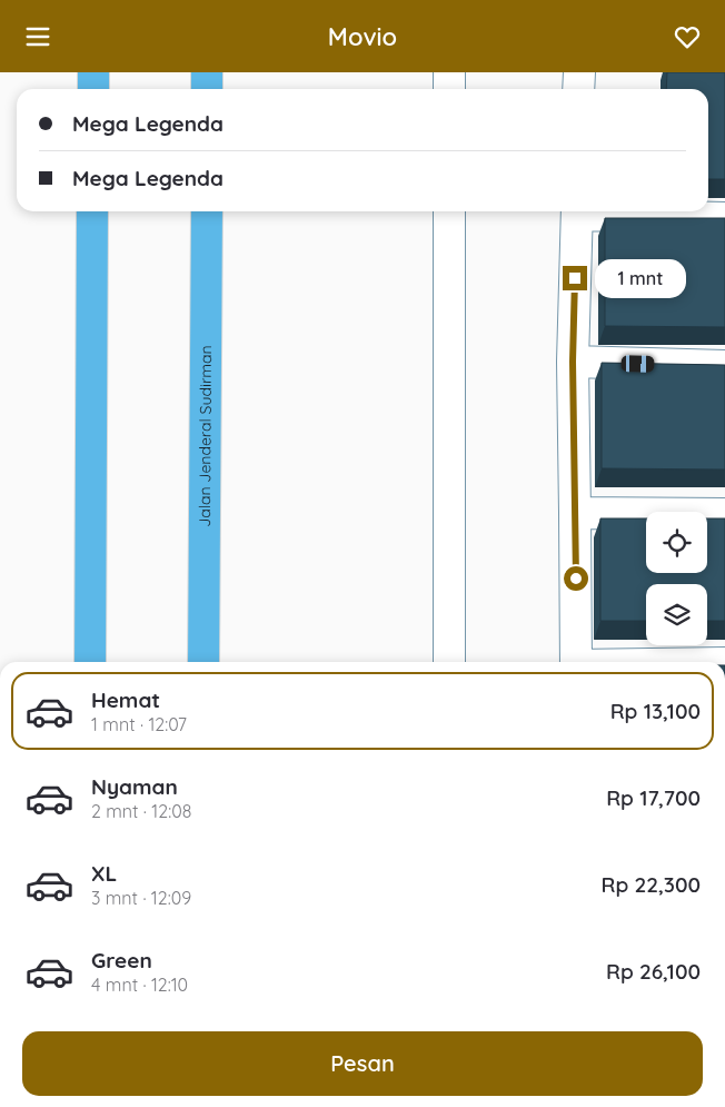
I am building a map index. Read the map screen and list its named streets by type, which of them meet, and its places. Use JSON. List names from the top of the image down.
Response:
{
  "streets": {
    "highway": ["Jalan Jenderal Sudirman"]
  },
  "page": {
    "header": "Movio",
    "banner": ["Mega Legenda", "Mega Legenda"],
    "bubble": "1 mnt",
    "list": [
      {
        "name": "Hemat",
        "note": "1 mnt · 12:07",
        "value": "Rp 13,100"
      },
      {
        "name": "Nyaman",
        "note": "2 mnt · 12:08",
        "value": "Rp 17,700"
      },
      {
        "name": "XL",
        "note": "3 mnt · 12:09",
        "value": "Rp 22,300"
      },
      {
        "name": "Green",
        "note": "4 mnt · 12:10",
        "value": "Rp 26,100"
      }
    ],
    "buttons": "Pesan"
  }
}
